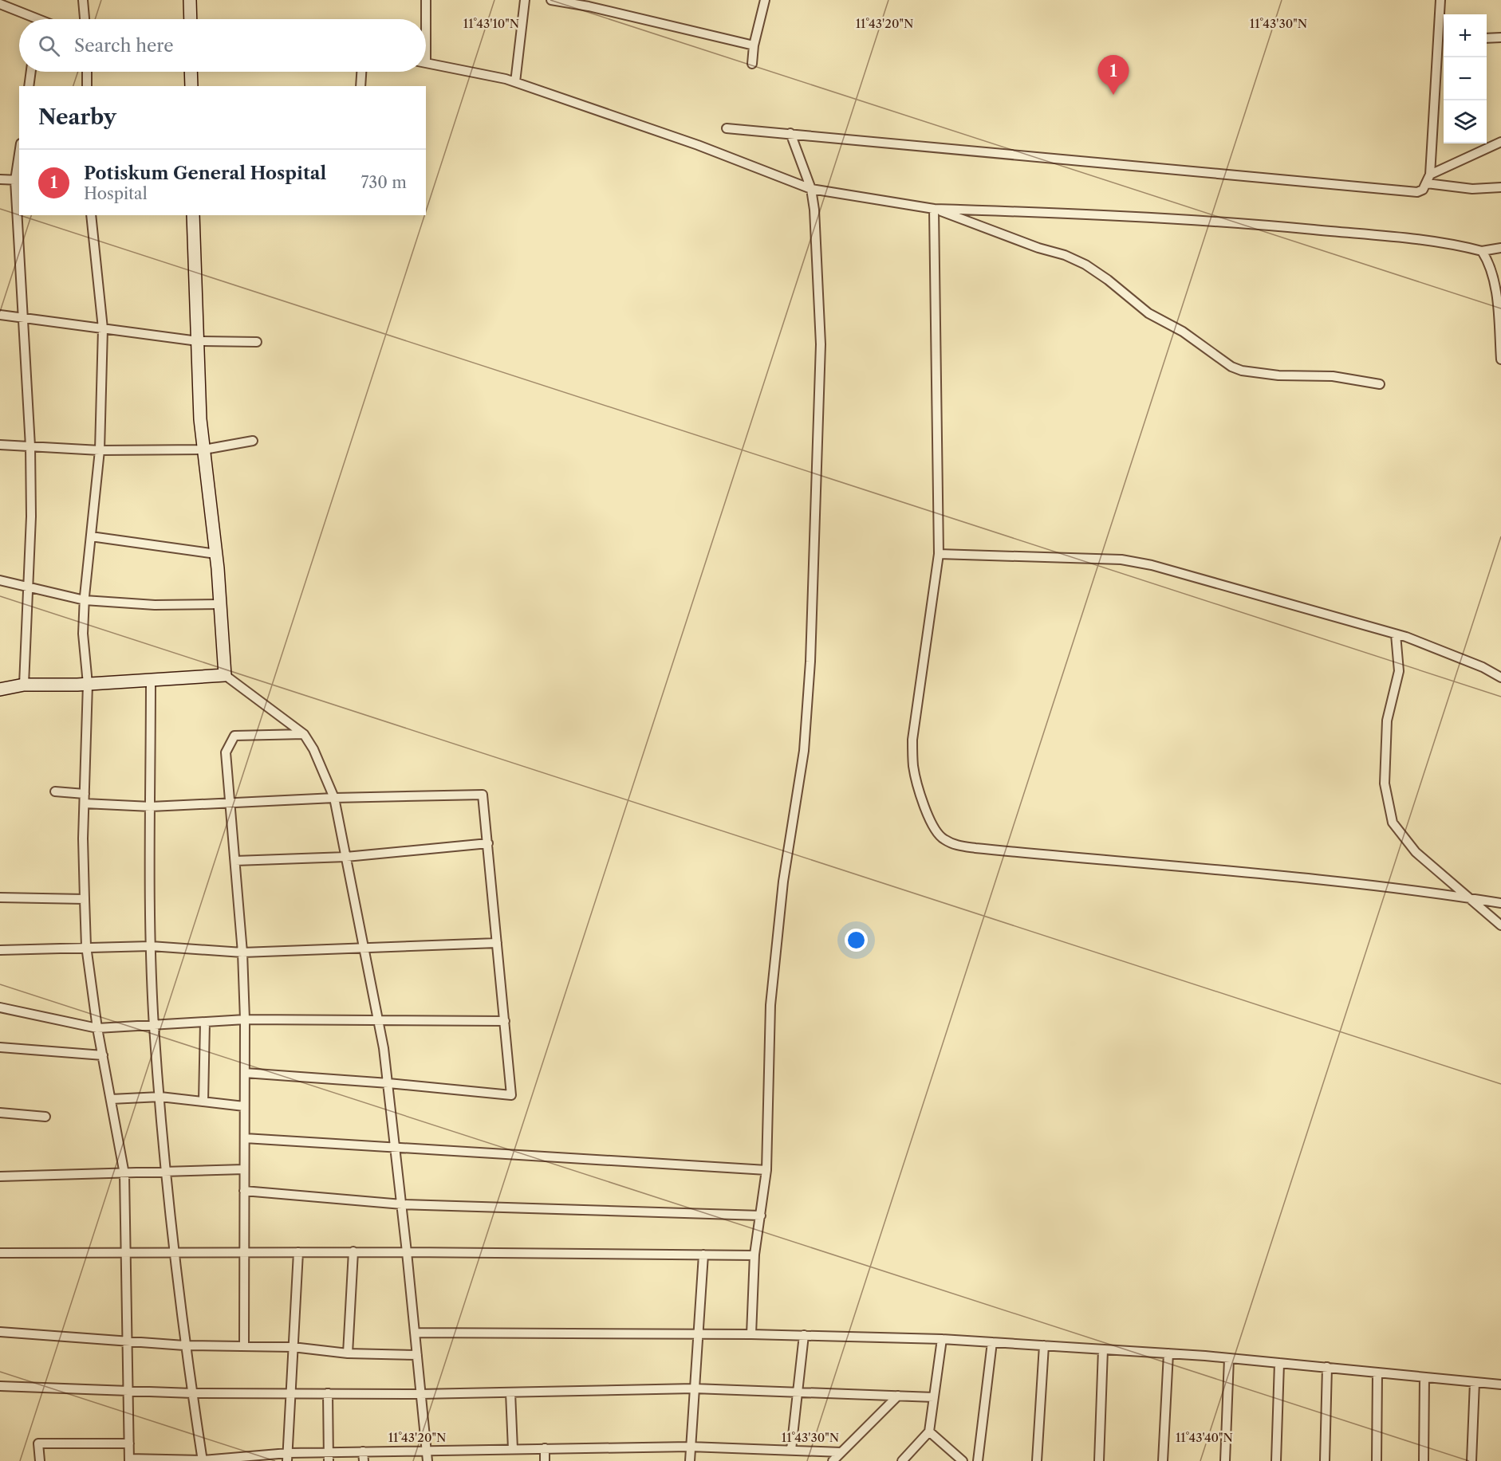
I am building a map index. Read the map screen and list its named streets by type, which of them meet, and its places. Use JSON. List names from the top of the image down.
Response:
{
  "page": {
    "map_buttons": ["+", "−"],
    "search": "Search here",
    "pins": "1",
    "heading": "Nearby",
    "list": [
      {
        "mark": "1",
        "name": "Potiskum General Hospital",
        "note": "Hospital",
        "value": "730 m"
      }
    ]
  },
  "coordinates": [
    "11°43'10\"N",
    "11°43'20\"N",
    "11°43'30\"N",
    "11°43'40\"N"
  ]
}
